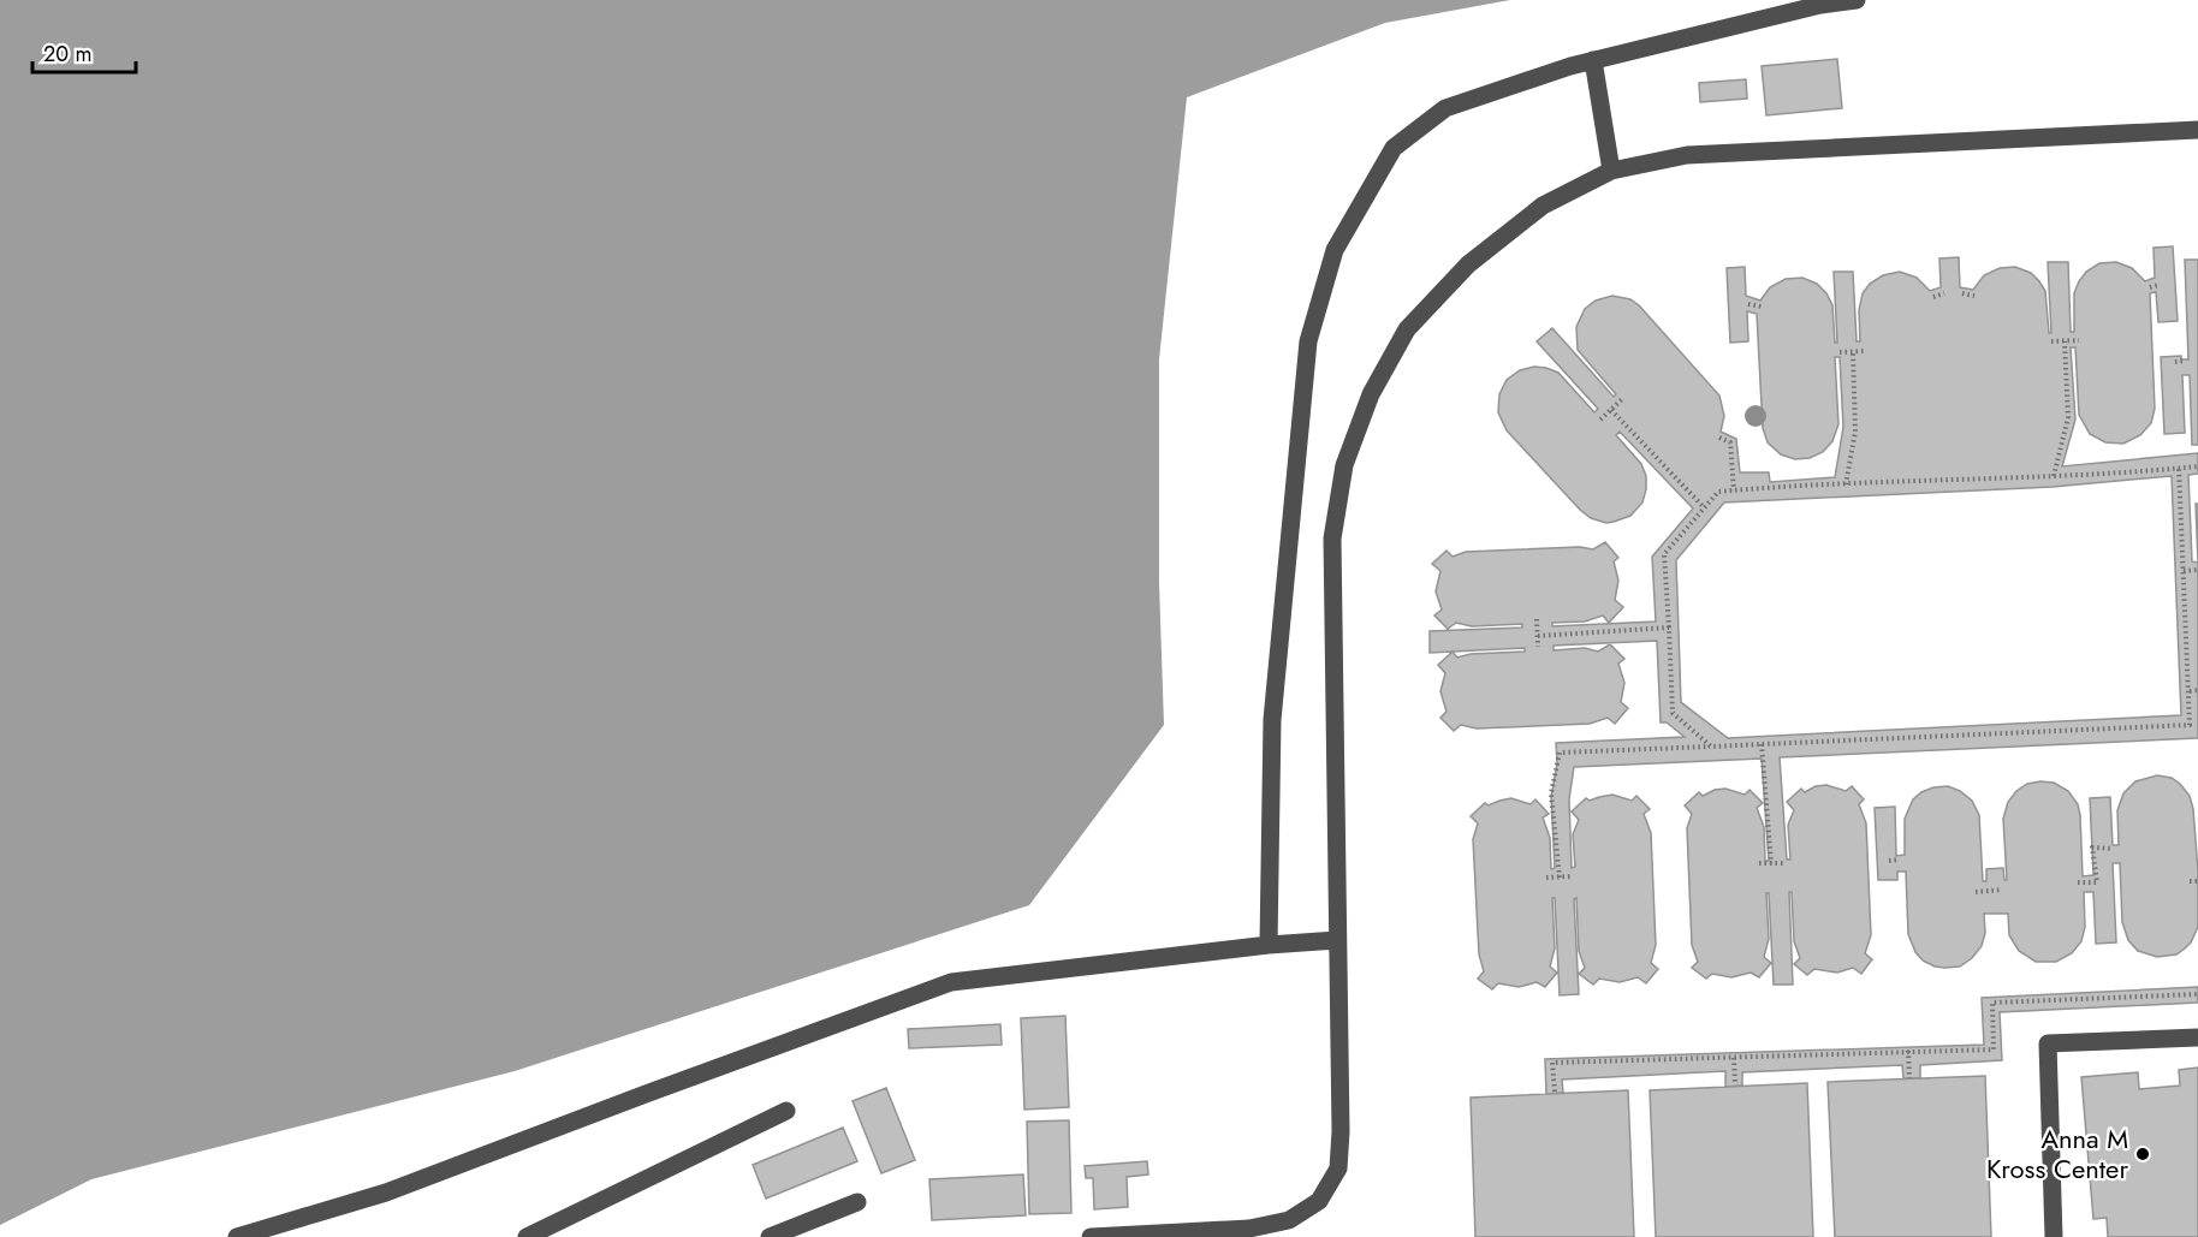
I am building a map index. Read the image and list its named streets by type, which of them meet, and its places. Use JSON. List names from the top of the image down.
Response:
{
  "places": ["Anna M Kross Center"],
  "scale_bar": "20 m"
}
